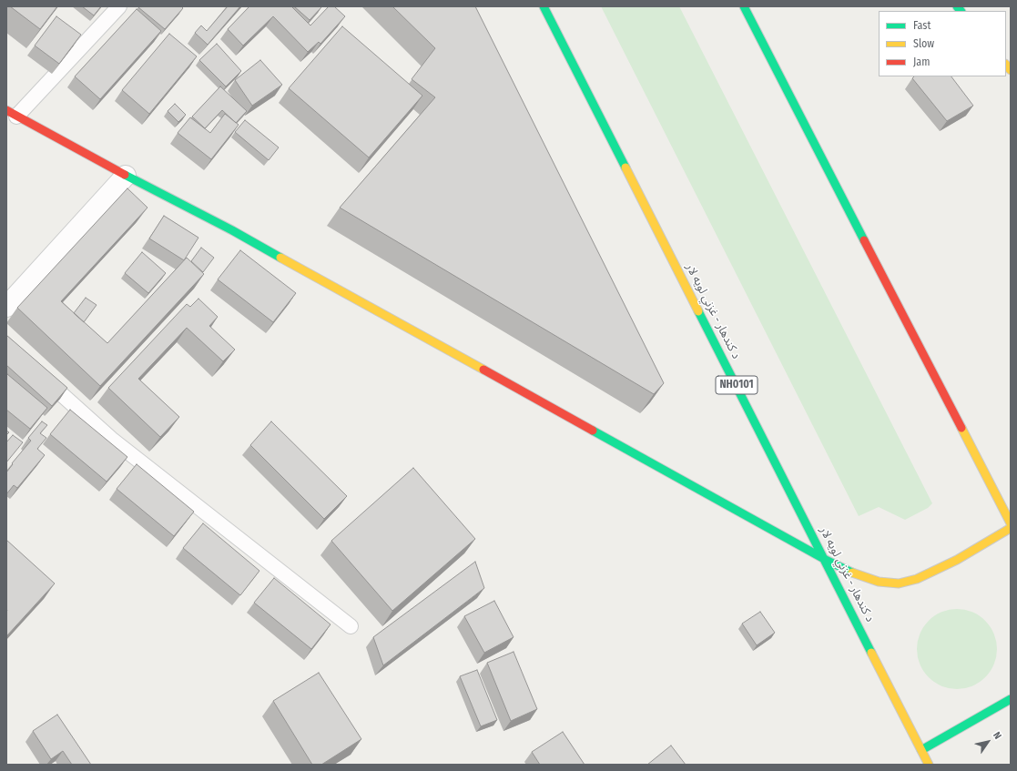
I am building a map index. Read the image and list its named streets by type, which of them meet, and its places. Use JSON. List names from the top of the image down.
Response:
{
  "streets": {
    "main road": ["د کندهار - غزني لويه لار", "NH0101"]
  },
  "legend": ["Fast", "Slow", "Jam"],
  "north": "top right"
}
